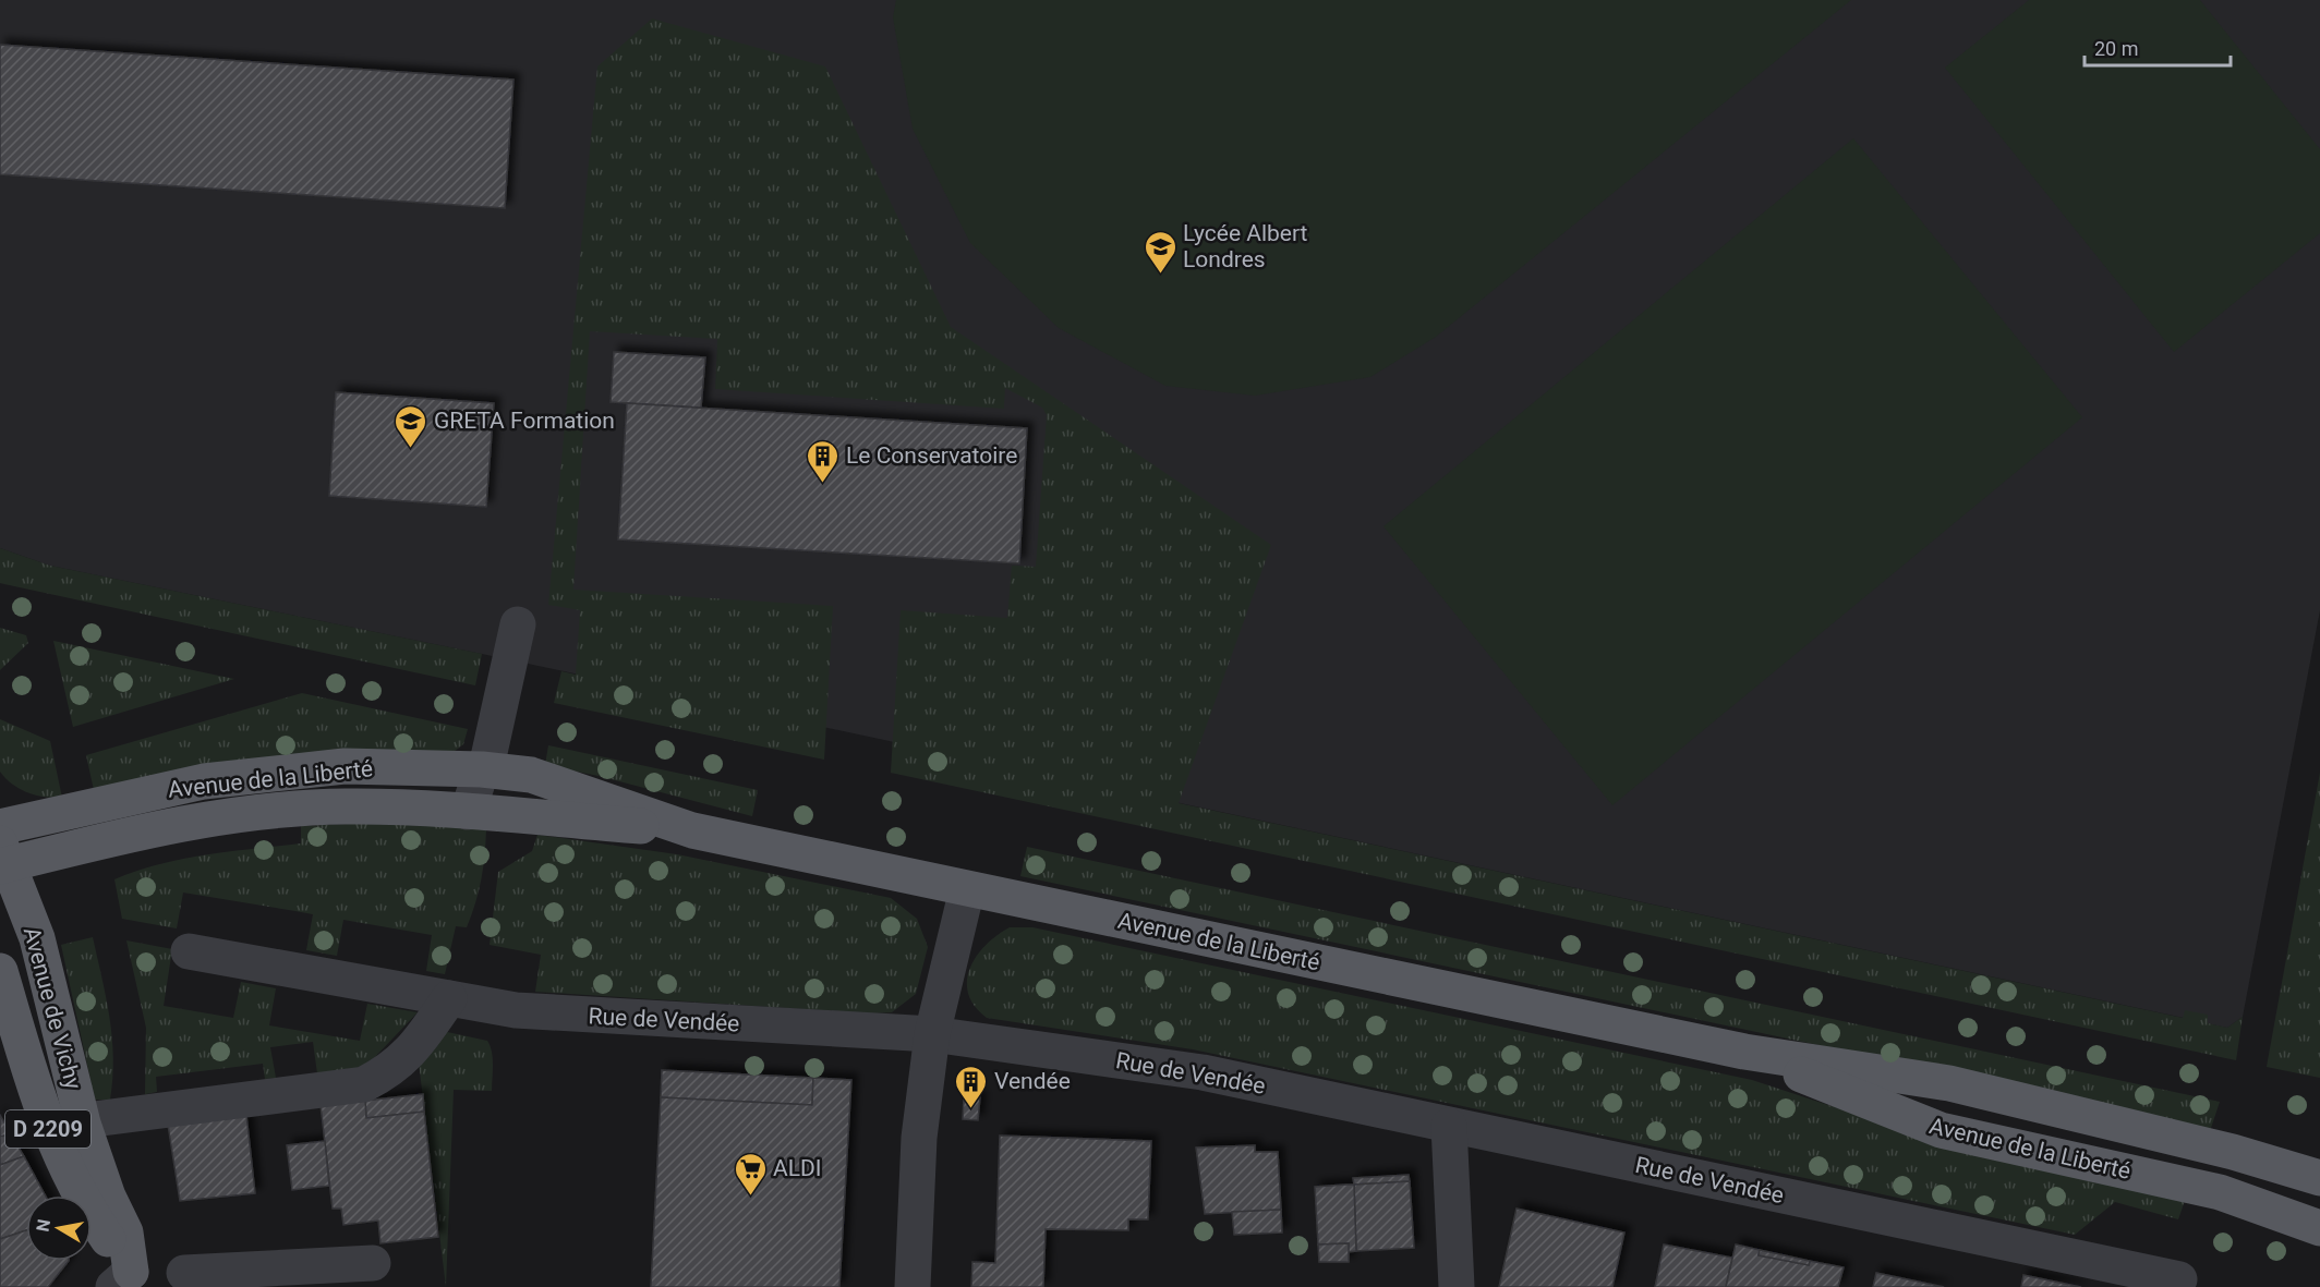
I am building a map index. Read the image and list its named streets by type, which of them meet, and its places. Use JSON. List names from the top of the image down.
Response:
{
  "streets": {
    "main road": ["Avenue de la Liberté", "Avenue de Vichy", "D 2209"],
    "street": ["Rue de Vendée"]
  },
  "crossings": [
    ["Avenue de la Liberté", "Avenue de Vichy"]
  ],
  "places": {
    "school or university": ["Lycée Albert Londres", "GRETA Formation"],
    "building": ["Le Conservatoire", "Vendée"],
    "supermarket": ["ALDI"]
  },
  "scale_bar": "20 m",
  "north": "left"
}
